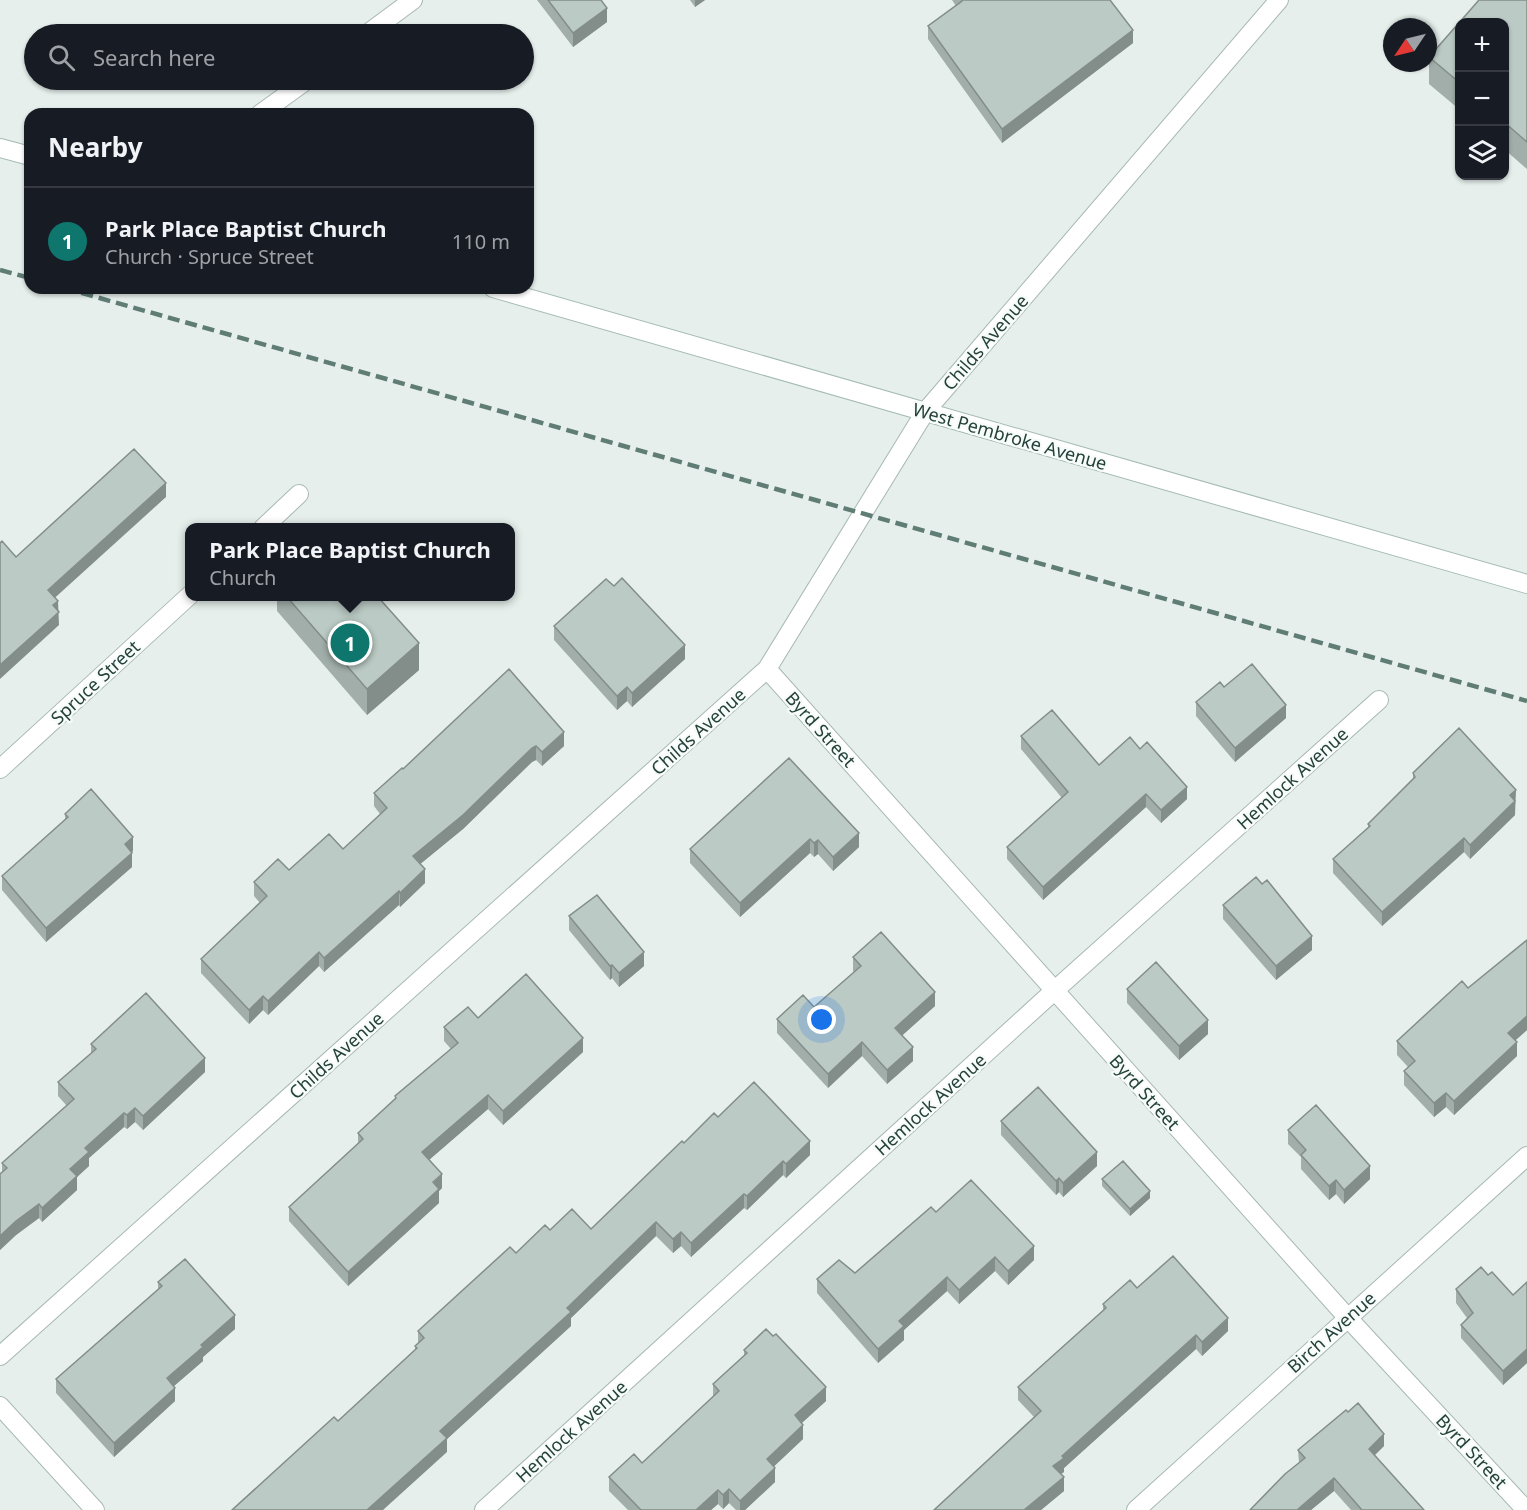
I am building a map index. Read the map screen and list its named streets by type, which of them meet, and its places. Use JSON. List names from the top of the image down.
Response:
{
  "streets": {
    "street": [
      "Childs Avenue",
      "West Pembroke Avenue",
      "Spruce Street",
      "Byrd Street",
      "Hemlock Avenue",
      "Birch Avenue"
    ]
  },
  "crossings": [
    ["Childs Avenue", "West Pembroke Avenue"],
    ["Childs Avenue", "Byrd Street"],
    ["Byrd Street", "Hemlock Avenue"],
    ["Byrd Street", "Birch Avenue"]
  ],
  "north": "bottom left",
  "page": {
    "map_buttons": ["+", "−"],
    "search": "Search here",
    "heading": "Nearby",
    "list": [
      {
        "mark": "1",
        "name": "Park Place Baptist Church",
        "note": "Church · Spruce Street",
        "value": "110 m"
      }
    ],
    "popup": ["Park Place Baptist Church", "Church"],
    "pins": "1"
  }
}
